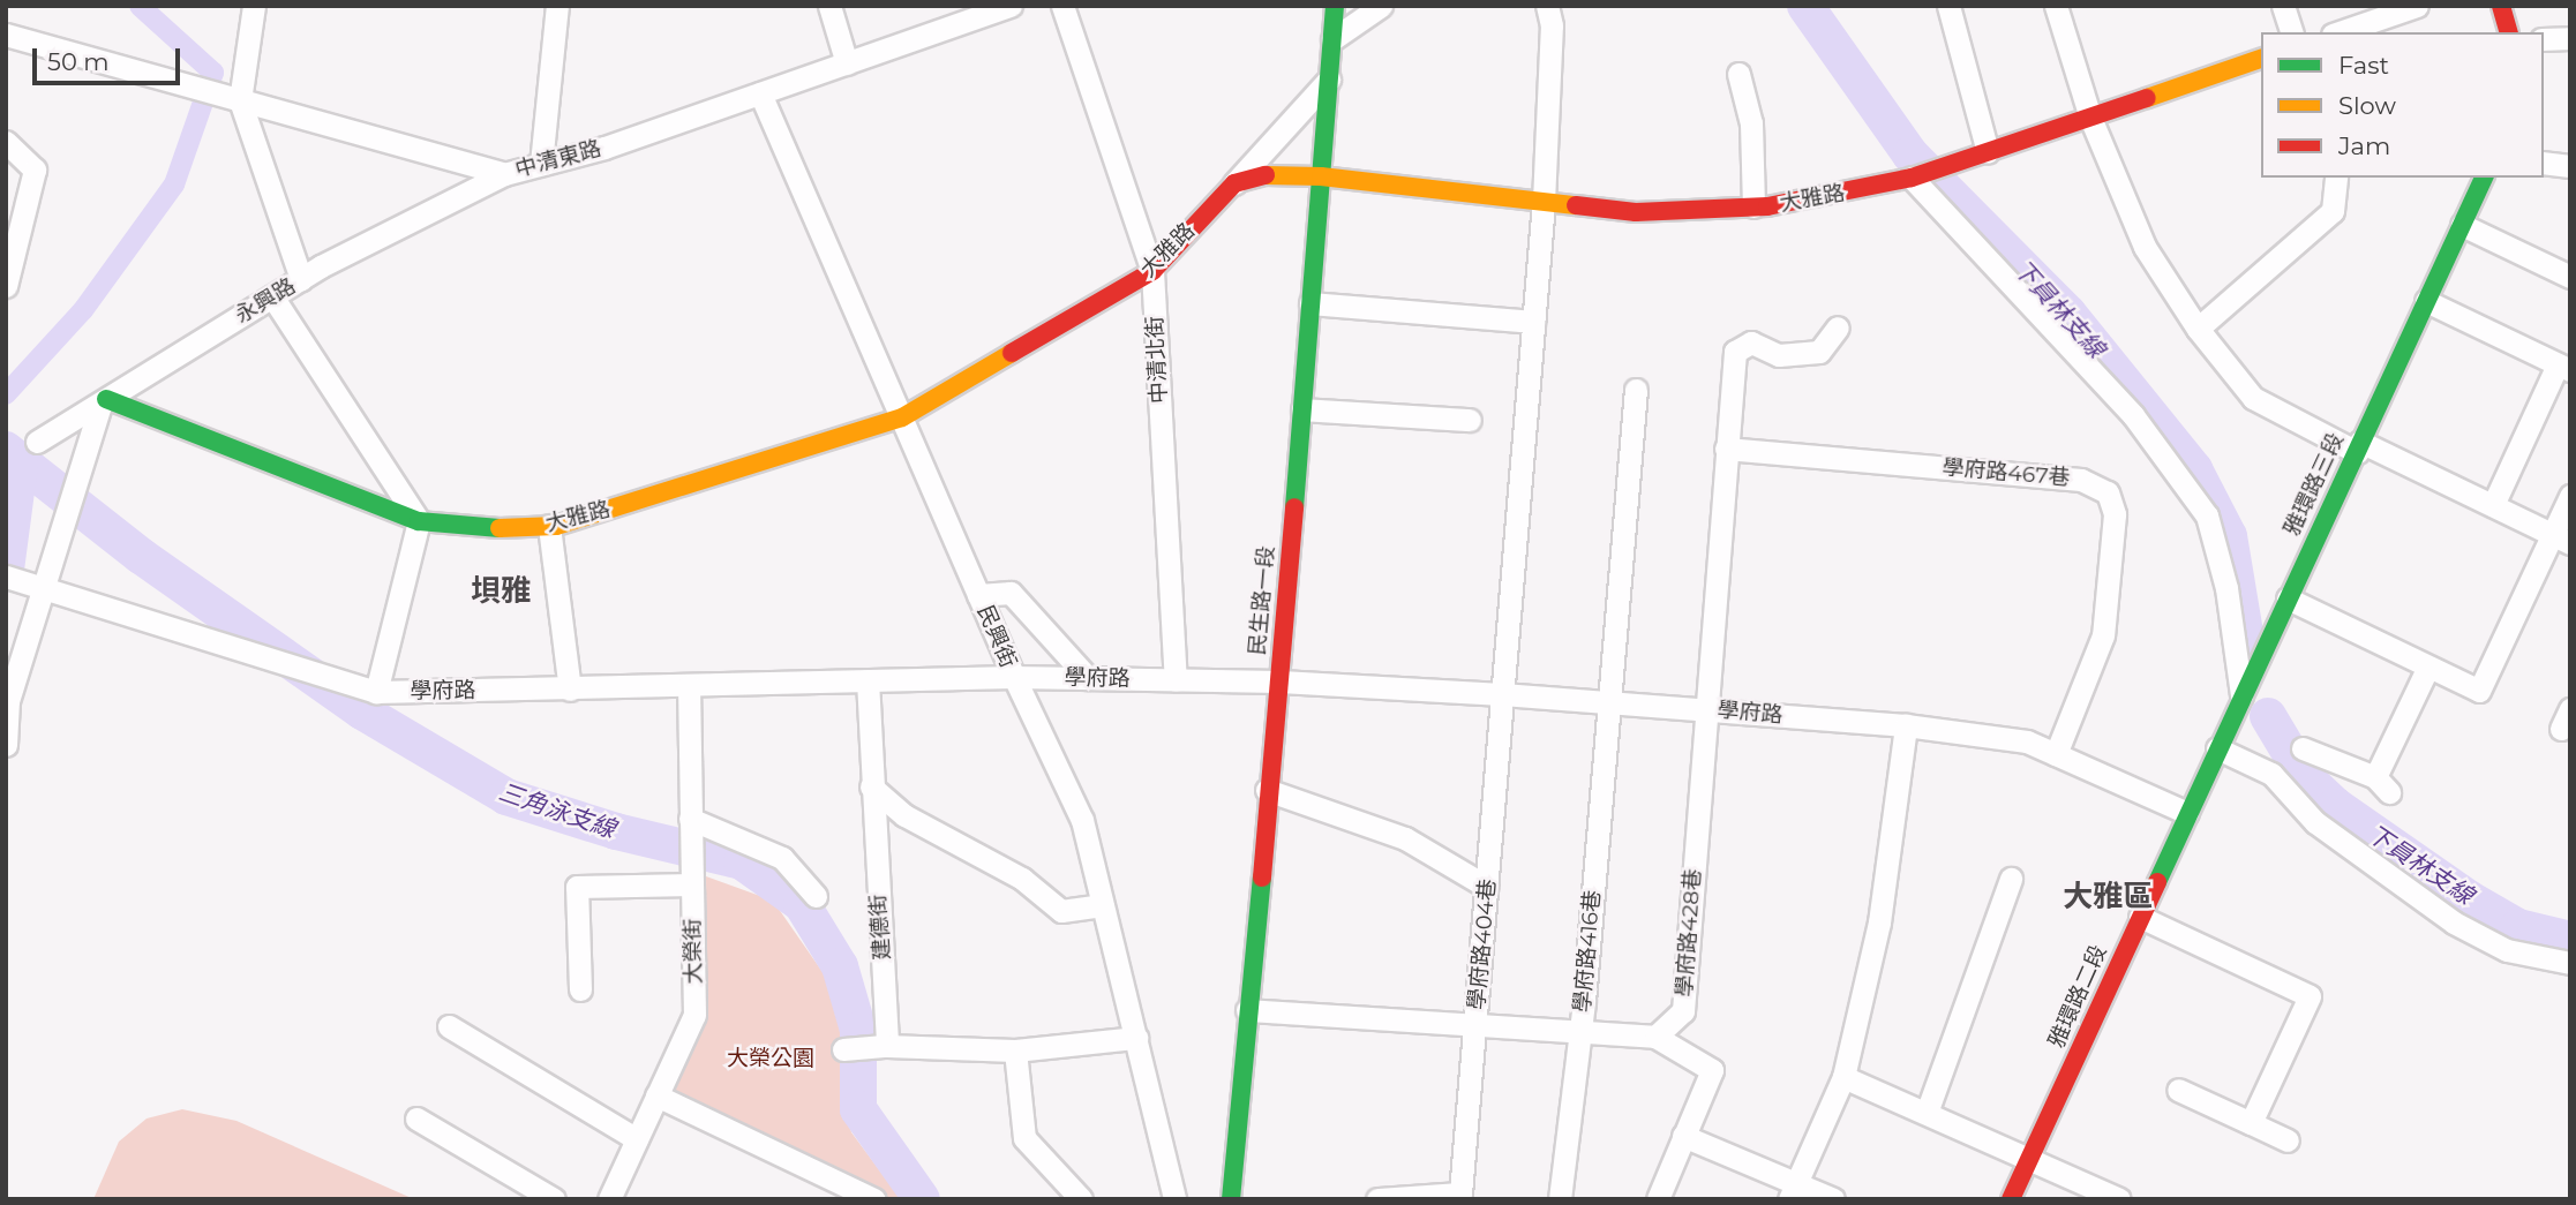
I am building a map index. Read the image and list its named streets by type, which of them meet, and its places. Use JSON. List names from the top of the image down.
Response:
{
  "streets": {
    "street": [
      "中清東路",
      "大雅路",
      "永興路",
      "中清北街",
      "學府路467巷",
      "雅環路三段",
      "民生路一段",
      "民興街",
      "學府路",
      "建德街",
      "學府路428巷",
      "學府路404巷",
      "大榮街",
      "學府路416巷",
      "雅環路二段"
    ]
  },
  "crossings": [
    ["中清東路", "永興路"],
    ["中清東路", "民興街"],
    ["大雅路", "永興路"],
    ["大雅路", "中清北街"],
    ["大雅路", "民生路一段"],
    ["大雅路", "民興街"],
    ["大雅路", "學府路404巷"],
    ["中清北街", "學府路"],
    ["學府路467巷", "學府路"],
    ["學府路467巷", "學府路428巷"],
    ["雅環路三段", "學府路"],
    ["雅環路三段", "雅環路二段"],
    ["民生路一段", "學府路"],
    ["民興街", "學府路"],
    ["學府路", "建德街"],
    ["學府路", "學府路428巷"],
    ["學府路", "學府路404巷"],
    ["學府路", "大榮街"],
    ["學府路", "學府路416巷"],
    ["學府路", "雅環路二段"]
  ],
  "districts": ["垻雅", "大雅區"],
  "water": ["下員林支線", "三角泳支線"],
  "parks": ["大榮公園"],
  "legend": ["Fast", "Slow", "Jam"],
  "scale_bar": "50 m"
}
